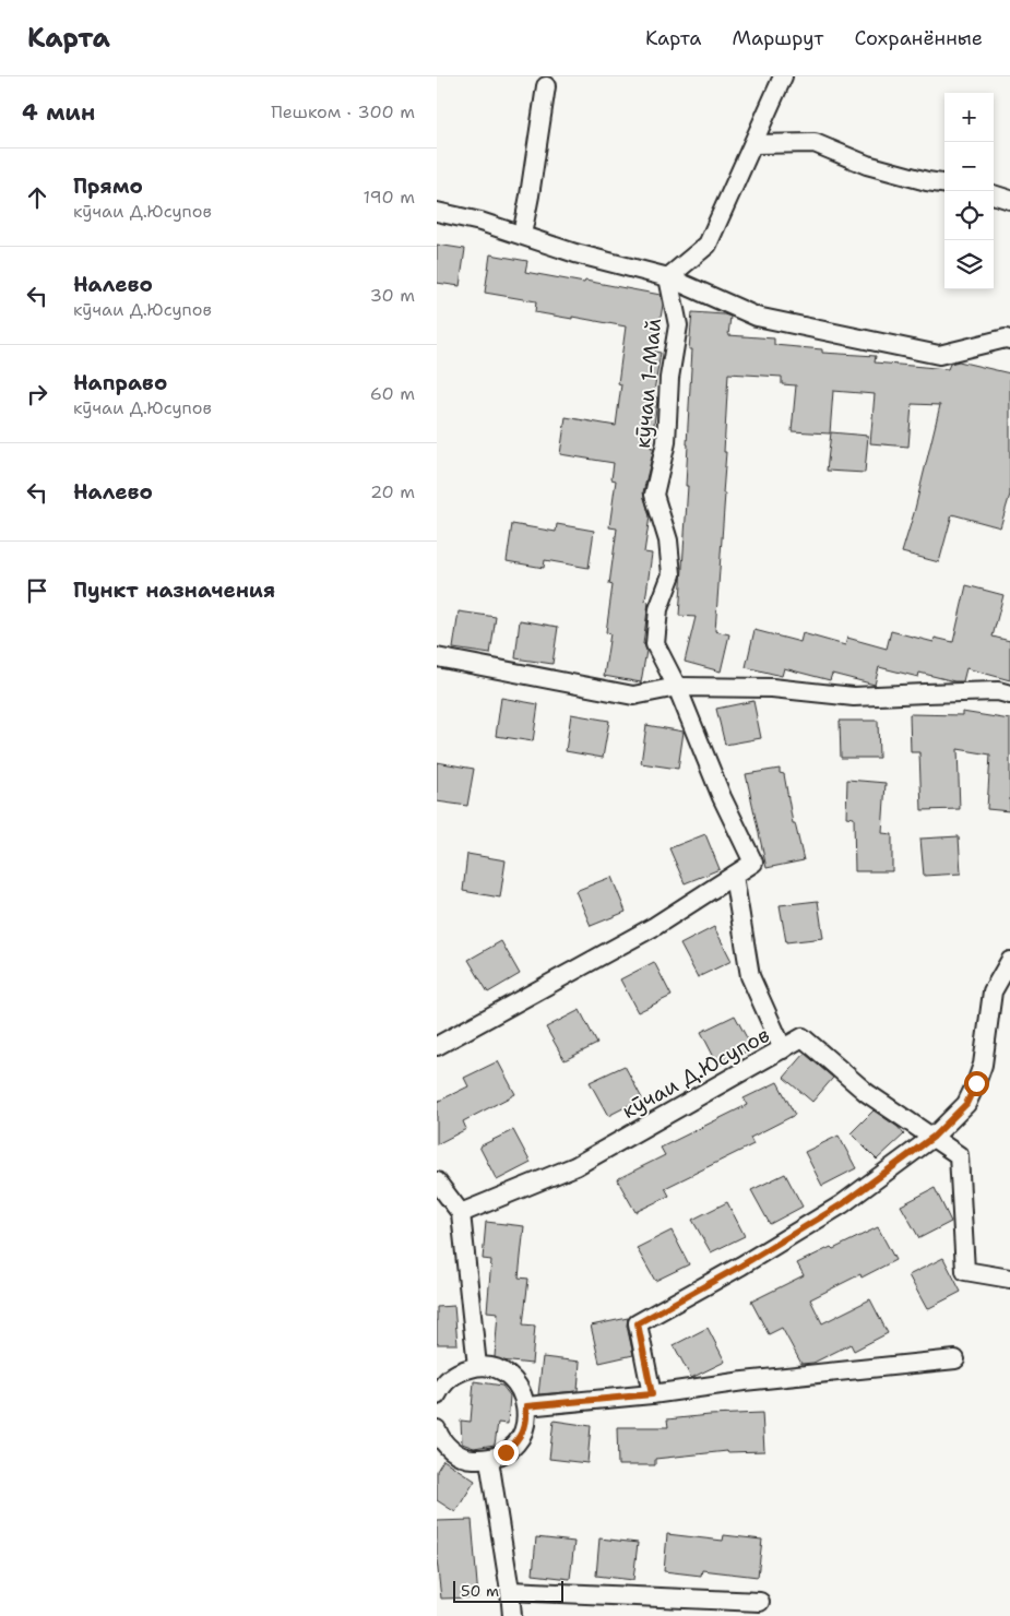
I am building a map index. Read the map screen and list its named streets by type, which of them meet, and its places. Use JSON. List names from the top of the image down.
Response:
{
  "streets": {
    "street": ["кӯчаи 1-Май", "кӯчаи Д.Юсупов"]
  },
  "scale_bar": "50 m",
  "page": {
    "header": "Карта",
    "nav": ["Карта", "Маршрут", "Сохранённые"],
    "heading": ["4 мин", "Пешком · 300 m"],
    "map_buttons": ["+", "−"],
    "list": [
      ["Прямо", "кӯчаи Д.Юсупов", "190 m"],
      ["Налево", "кӯчаи Д.Юсупов", "30 m"],
      ["Направо", "кӯчаи Д.Юсупов", "60 m"],
      ["Налево", "20 m"],
      "Пункт назначения"
    ],
    "scale": "50 m"
  }
}
